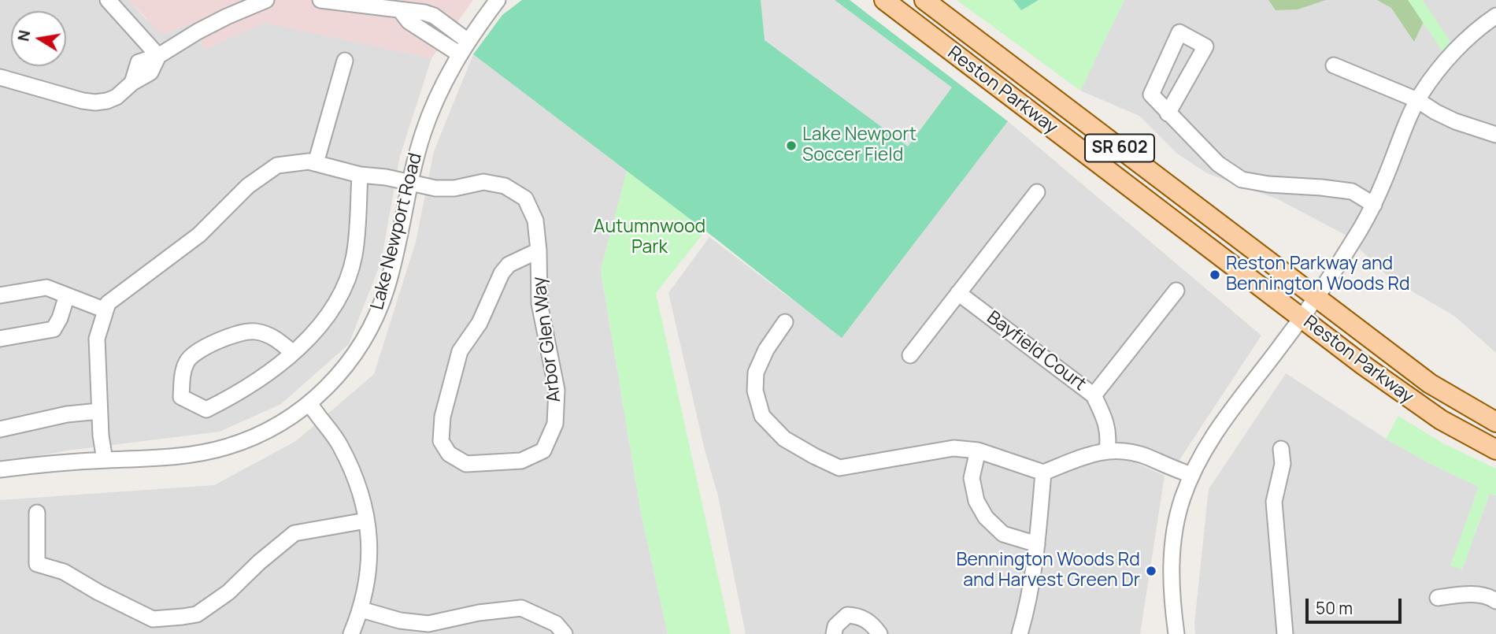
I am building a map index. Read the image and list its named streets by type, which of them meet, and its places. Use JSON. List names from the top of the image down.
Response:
{
  "streets": {
    "main road": ["Reston Parkway", "SR 602"],
    "street": ["Lake Newport Road", "Arbor Glen Way", "Bayfield Court"]
  },
  "crossings": [
    ["Lake Newport Road", "Arbor Glen Way"]
  ],
  "parks": ["Autumnwood Park"],
  "places": ["Lake Newport Soccer Field", "Reston Parkway and Bennington Woods Rd", "Bennington Woods Rd and Harvest Green Dr"],
  "scale_bar": "50 m",
  "north": "left"
}
